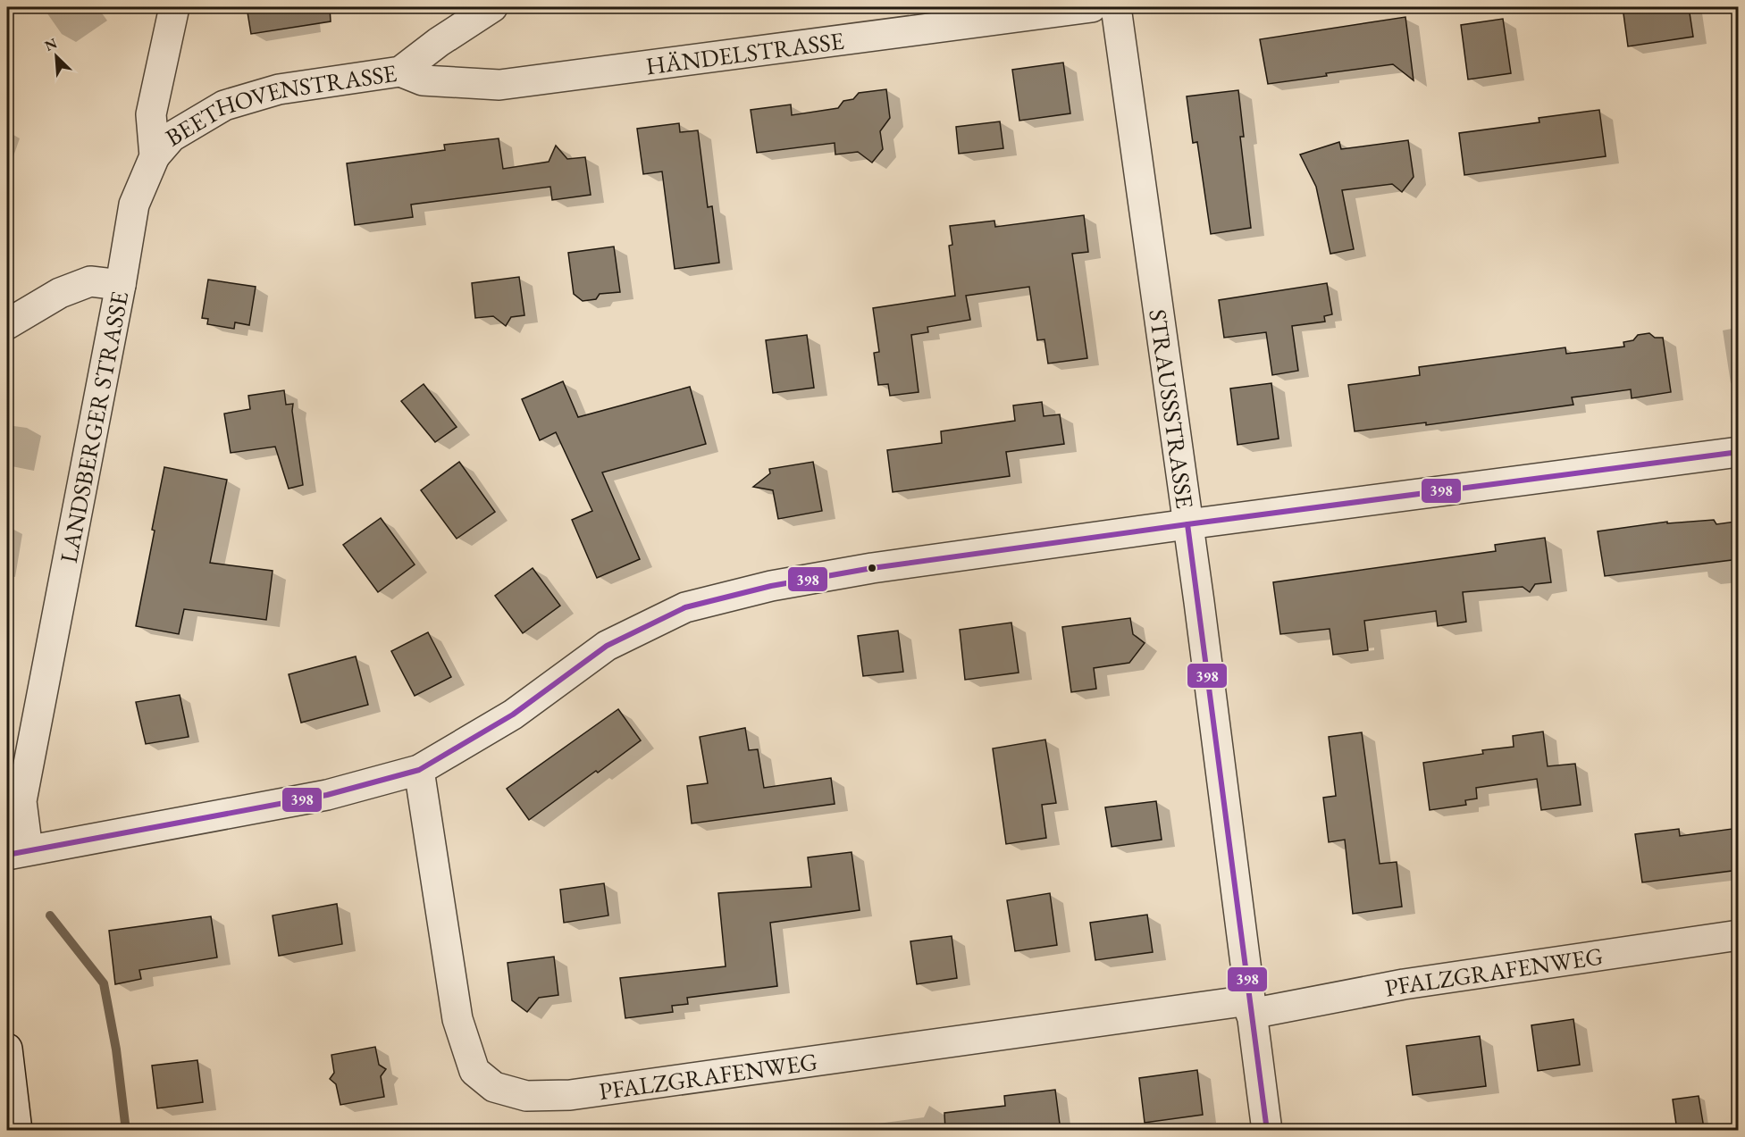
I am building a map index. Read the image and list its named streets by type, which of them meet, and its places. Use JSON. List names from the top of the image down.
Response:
{
  "streets": {
    "street": [
      "HÄNDELSTRASSE",
      "BEETHOVENSTRASSE",
      "STRAUSSSTRASSE",
      "LANDSBERGER STRASSE",
      "PFALZGRAFENWEG"
    ]
  },
  "crossings": [
    ["HÄNDELSTRASSE", "BEETHOVENSTRASSE"],
    ["BEETHOVENSTRASSE", "LANDSBERGER STRASSE"],
    ["STRAUSSSTRASSE", "PFALZGRAFENWEG"]
  ],
  "lines": ["transit line 398"],
  "north": "top left"
}
